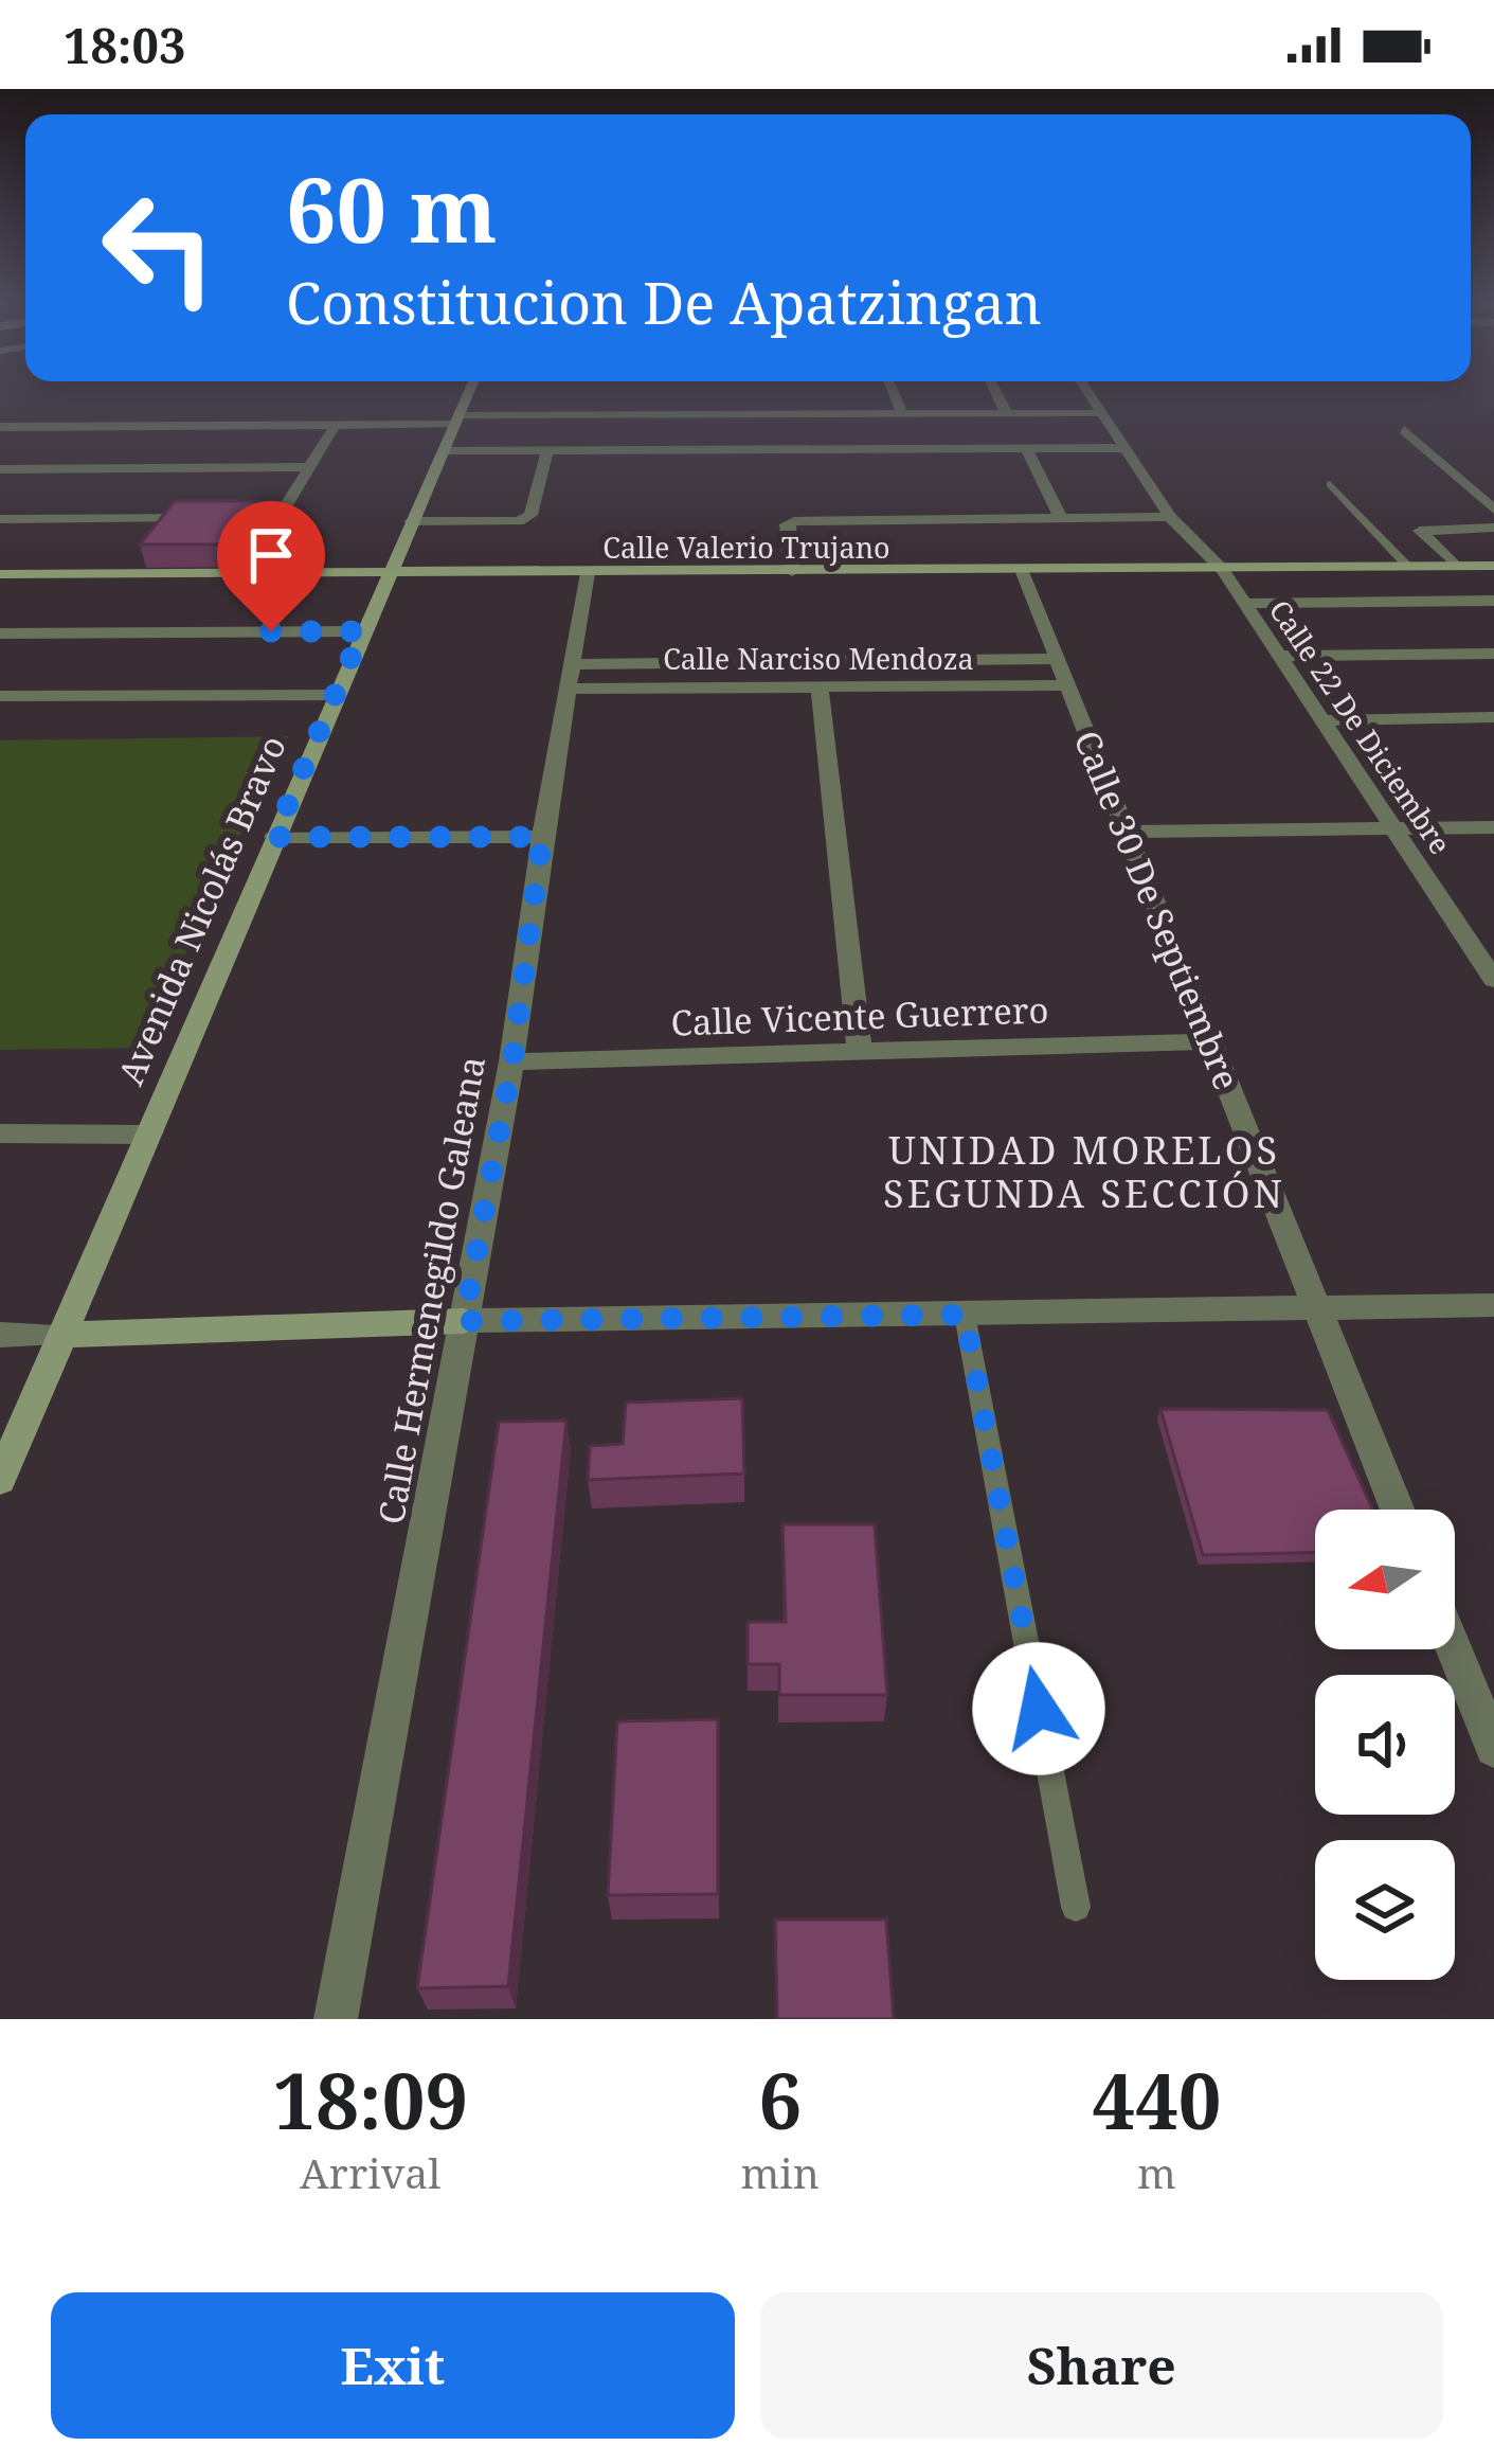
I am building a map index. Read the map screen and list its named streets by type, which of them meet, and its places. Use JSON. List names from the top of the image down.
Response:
{
  "streets": {
    "street": [
      "Calle Valerio Trujano",
      "Calle Narciso Mendoza",
      "Calle 22 De Diciembre",
      "Avenida Nicolás Bravo",
      "Calle 30 De Septiembre",
      "Calle Vicente Guerrero",
      "Calle Hermenegildo Galeana"
    ]
  },
  "crossings": [
    ["Calle Valerio Trujano", "Calle 22 De Diciembre"],
    ["Calle Valerio Trujano", "Avenida Nicolás Bravo"],
    ["Calle Valerio Trujano", "Calle 30 De Septiembre"],
    ["Calle Valerio Trujano", "Calle Hermenegildo Galeana"],
    ["Calle Narciso Mendoza", "Calle 30 De Septiembre"],
    ["Calle Narciso Mendoza", "Calle Hermenegildo Galeana"],
    ["Calle 30 De Septiembre", "Calle Vicente Guerrero"],
    ["Calle Vicente Guerrero", "Calle Hermenegildo Galeana"]
  ],
  "districts": ["UNIDAD MORELOS SEGUNDA SECCIÓN"],
  "north": "left",
  "page": {
    "status": "18:03",
    "turn": ["60 m", "Constitucion De Apatzingan"],
    "eta": [
      "18:09",
      "Arrival",
      "6",
      "min",
      "440",
      "m"
    ],
    "buttons": ["Exit", "Share"]
  }
}
